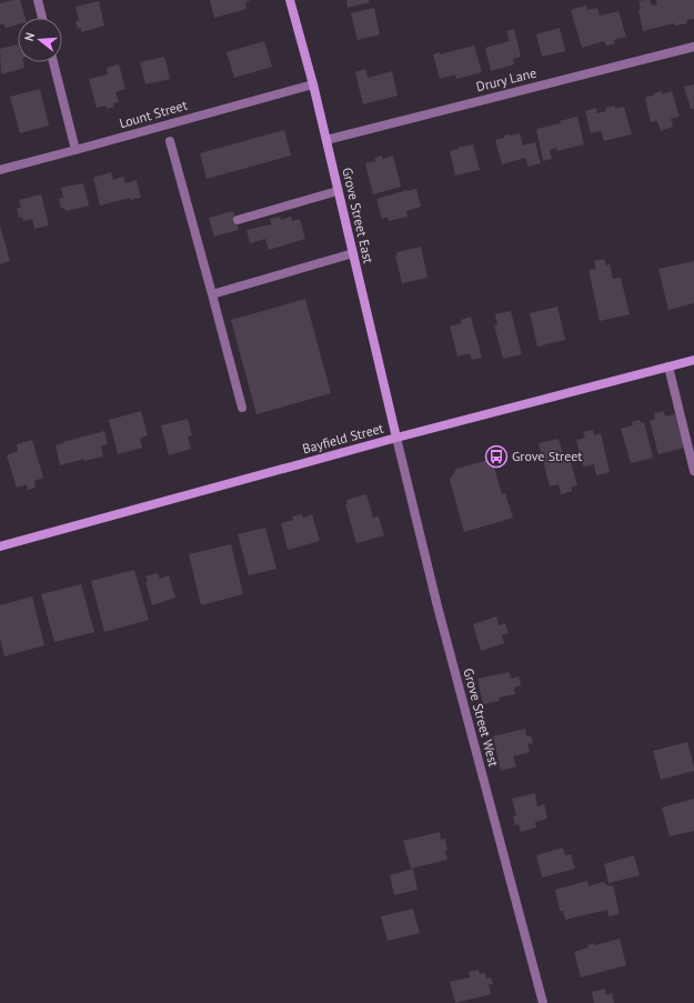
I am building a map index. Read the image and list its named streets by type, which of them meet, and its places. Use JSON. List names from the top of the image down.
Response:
{
  "streets": {
    "main road": ["Grove Street East", "Bayfield Street"],
    "street": ["Drury Lane", "Lount Street", "Grove Street West"]
  },
  "crossings": [
    ["Drury Lane", "Grove Street East"],
    ["Lount Street", "Grove Street East"],
    ["Grove Street East", "Bayfield Street"],
    ["Grove Street East", "Grove Street West"],
    ["Bayfield Street", "Grove Street West"]
  ],
  "places": {
    "bus stop": ["Grove Street"]
  },
  "north": "left"
}
